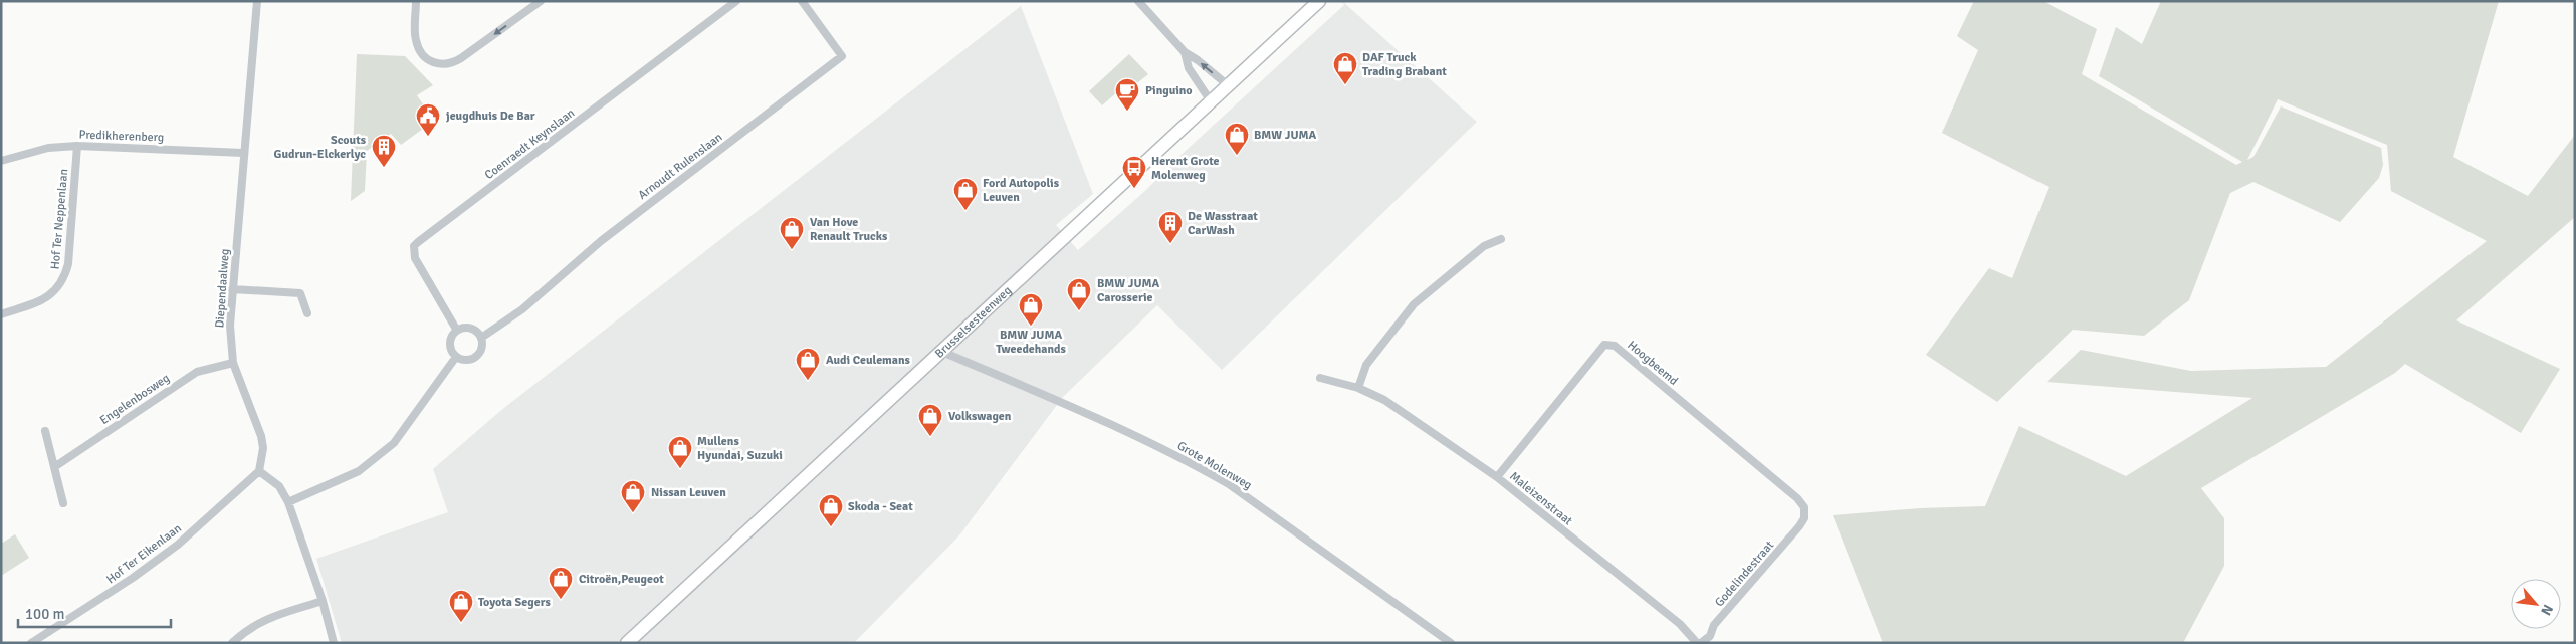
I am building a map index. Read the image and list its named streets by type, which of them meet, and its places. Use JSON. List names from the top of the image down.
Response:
{
  "streets": {
    "main road": ["Brusselsesteenweg"],
    "street": [
      "Predikherenberg",
      "Coenraedt Keynslaan",
      "Arnoudt Rulenslaan",
      "Hof Ter Neppenlaan",
      "Diependaalweg",
      "Hoogbeemd",
      "Engelenbosweg",
      "Grote Molenweg",
      "Maleizenstraat",
      "Hof Ter Eikenlaan",
      "Godelindestraat"
    ]
  },
  "crossings": [
    ["Predikherenberg", "Hof Ter Neppenlaan"],
    ["Predikherenberg", "Diependaalweg"],
    ["Coenraedt Keynslaan", "Arnoudt Rulenslaan"],
    ["Diependaalweg", "Engelenbosweg"],
    ["Diependaalweg", "Hof Ter Eikenlaan"],
    ["Brusselsesteenweg", "Grote Molenweg"],
    ["Hoogbeemd", "Maleizenstraat"],
    ["Hoogbeemd", "Godelindestraat"]
  ],
  "places": {
    "shop": [
      "DAF Truck Trading Brabant",
      "BMW JUMA",
      "Ford Autopolis Leuven",
      "Van Hove Renault Trucks",
      "BMW JUMA Carosserie",
      "BMW JUMA Tweedehands",
      "Audi Ceulemans",
      "Volkswagen",
      "Mullens Hyundai, Suzuki",
      "Nissan Leuven",
      "Skoda - Seat",
      "Citroën,Peugeot",
      "Toyota Segers"
    ],
    "cafe": ["Pinguino"],
    "public building": ["jeugdhuis De Bar"],
    "building": ["Scouts Gudrun-Elckerlyc", "De Wasstraat CarWash"],
    "bus stop": ["Herent Grote Molenweg"]
  },
  "scale_bar": "100 m",
  "north": "bottom right"
}
